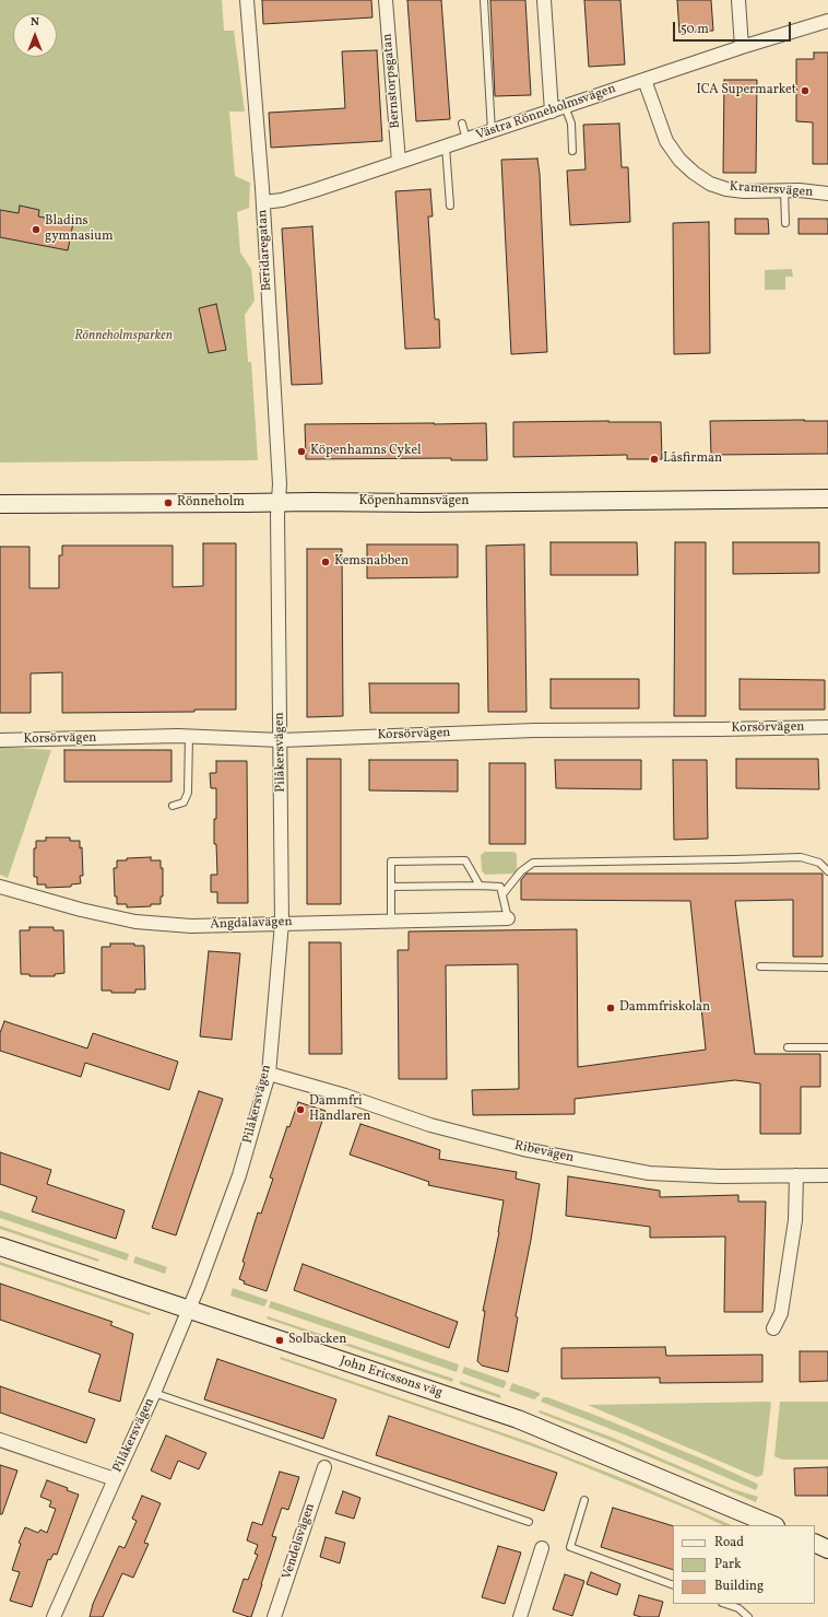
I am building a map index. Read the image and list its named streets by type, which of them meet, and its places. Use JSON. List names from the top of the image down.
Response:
{
  "streets": {
    "street": [
      "Bernstorpsgatan",
      "Västra Rönneholmsvägen",
      "Kramersvägen",
      "Beridaregatan",
      "Köpenhamnsvägen",
      "Korsörvägen",
      "Pilåkersvägen",
      "Ängdalavägen",
      "Ribevägen",
      "John Ericssons väg",
      "Vendelsvägen"
    ]
  },
  "crossings": [
    ["Bernstorpsgatan", "Västra Rönneholmsvägen"],
    ["Västra Rönneholmsvägen", "Kramersvägen"],
    ["Västra Rönneholmsvägen", "Beridaregatan"],
    ["Beridaregatan", "Köpenhamnsvägen"],
    ["Beridaregatan", "Pilåkersvägen"],
    ["Köpenhamnsvägen", "Pilåkersvägen"],
    ["Korsörvägen", "Pilåkersvägen"],
    ["Pilåkersvägen", "Ängdalavägen"],
    ["Pilåkersvägen", "Ribevägen"],
    ["Pilåkersvägen", "John Ericssons väg"]
  ],
  "parks": ["Rönneholmsparken"],
  "places": [
    "ICA Supermarket",
    "Bladins gymnasium",
    "Köpenhamns Cykel",
    "Låsfirman",
    "Rönneholm",
    "Kemsnabben",
    "Dammfriskolan",
    "Dammfri Handlaren",
    "Solbacken"
  ],
  "legend": ["Road", "Park", "Building"],
  "scale_bar": "50 m",
  "north": "top"
}
